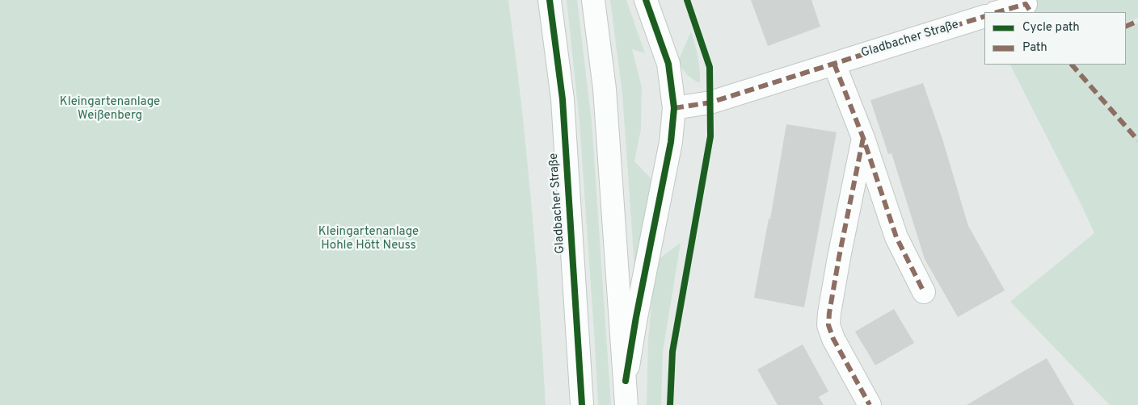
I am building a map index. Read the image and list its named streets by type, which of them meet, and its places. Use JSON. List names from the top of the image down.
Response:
{
  "streets": {
    "street": ["Gladbacher Straße"]
  },
  "parks": ["Kleingartenanlage Weißenberg", "Kleingartenanlage Hohle Hött Neuss"],
  "legend": ["Cycle path", "Path"]
}
